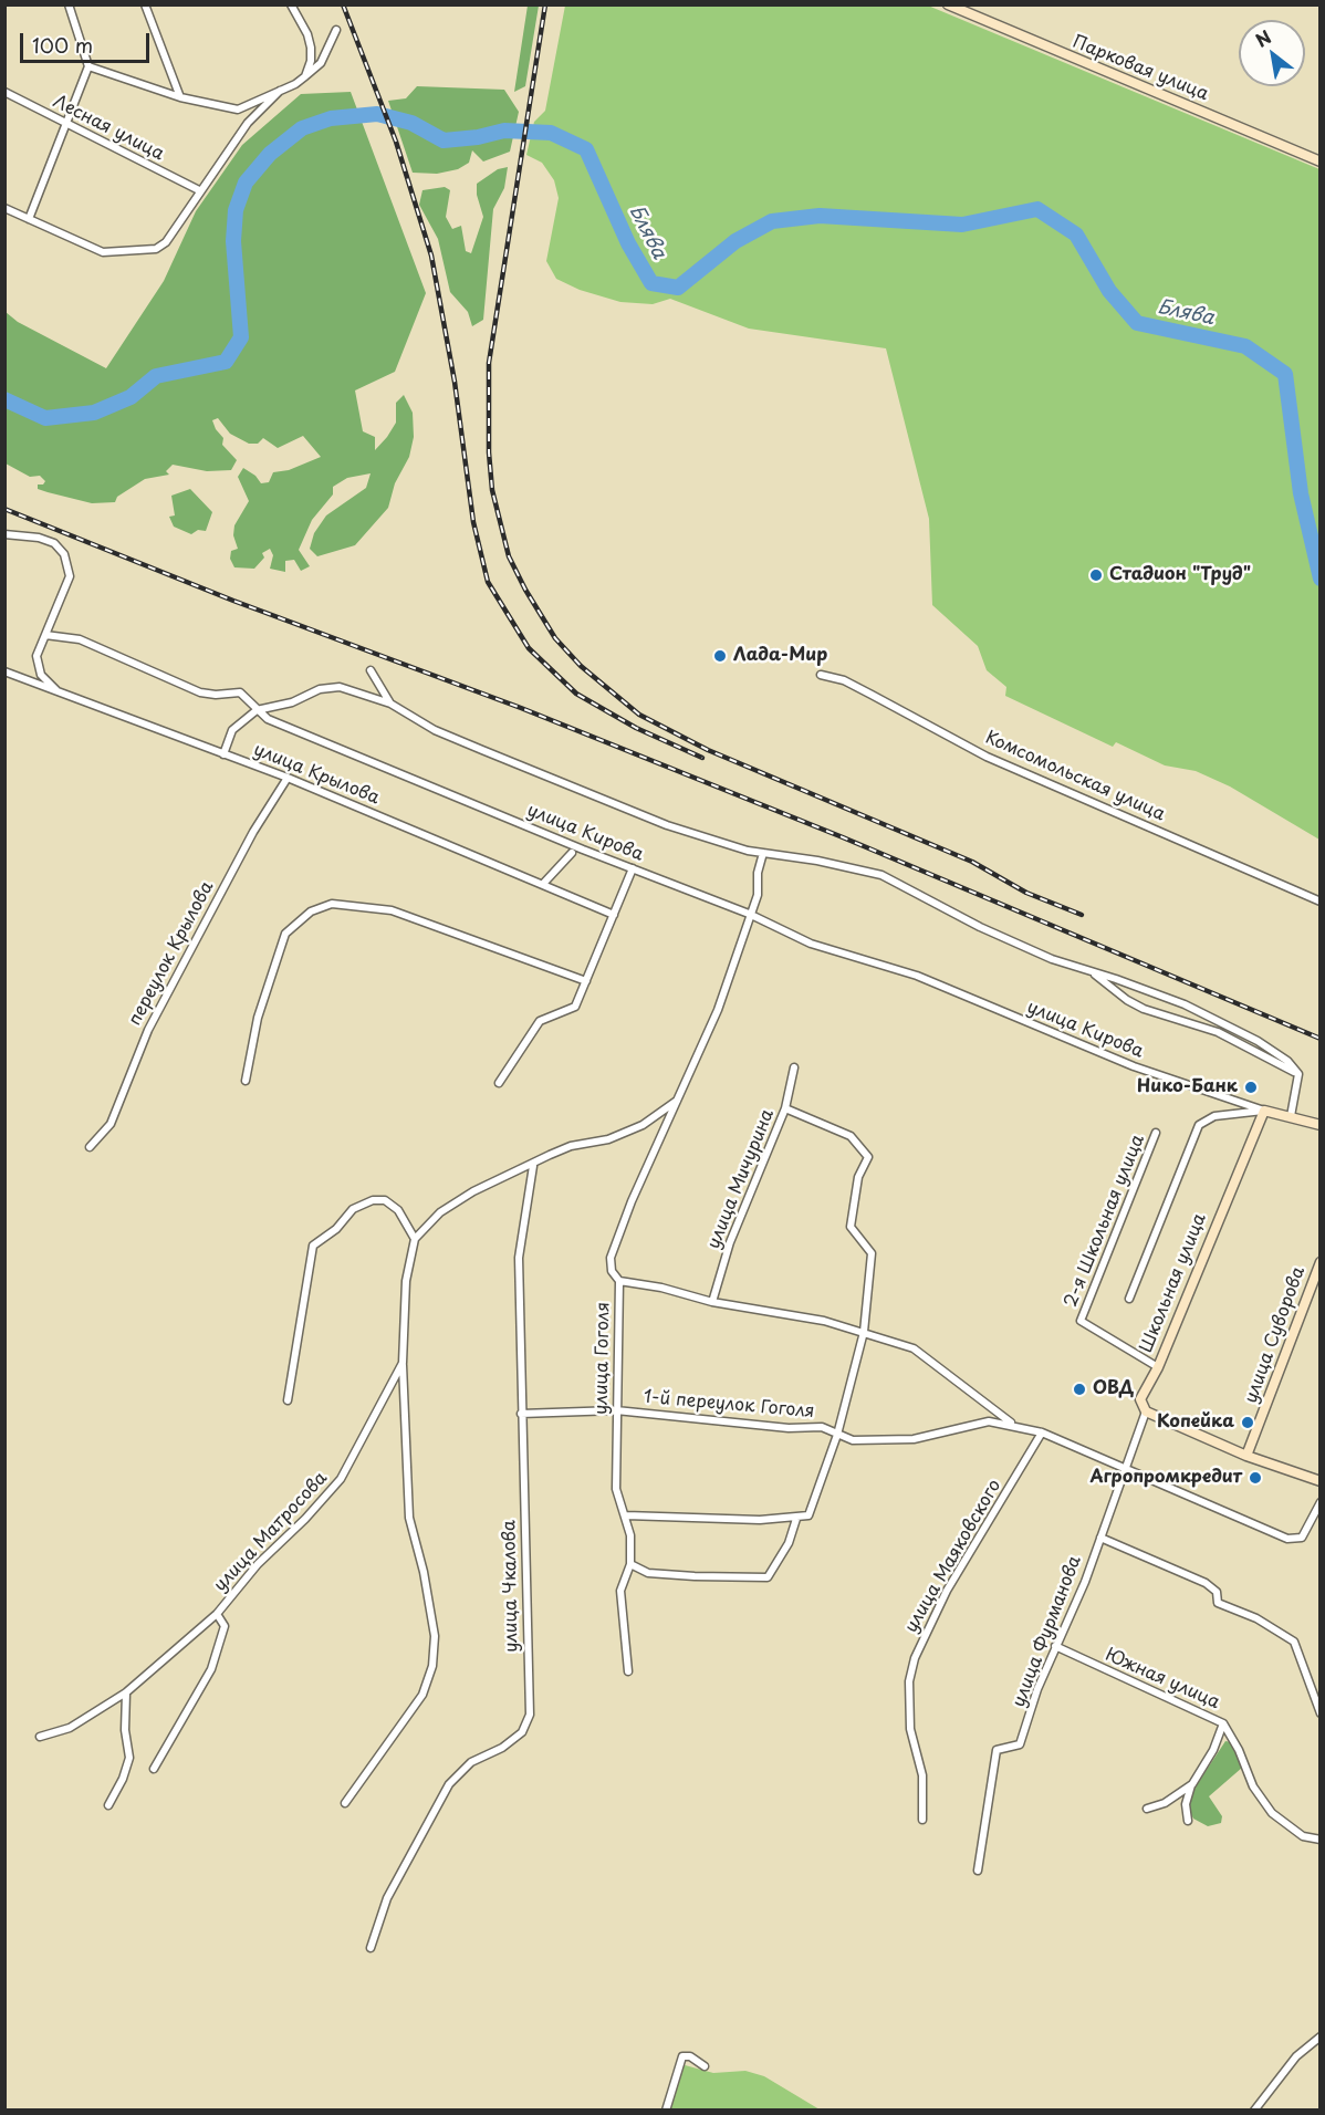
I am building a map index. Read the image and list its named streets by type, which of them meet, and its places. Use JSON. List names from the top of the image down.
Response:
{
  "streets": {
    "street": [
      "Парковая улица",
      "Лесная улица",
      "улица Крылова",
      "Комсомольская улица",
      "улица Кирова",
      "переулок Крылова",
      "улица Мичурина",
      "2-я Школьная улица",
      "Школьная улица",
      "улица Суворова",
      "улица Гоголя",
      "1-й переулок Гоголя",
      "улица Матросова",
      "улица Маяковского",
      "улица Чкалова",
      "улица Фурманова",
      "Южная улица"
    ]
  },
  "crossings": [
    ["улица Крылова", "переулок Крылова"],
    ["улица Кирова", "Школьная улица"],
    ["улица Кирова", "улица Гоголя"],
    ["2-я Школьная улица", "Школьная улица"],
    ["Школьная улица", "улица Фурманова"],
    ["улица Гоголя", "1-й переулок Гоголя"],
    ["1-й переулок Гоголя", "улица Чкалова"],
    ["улица Фурманова", "Южная улица"]
  ],
  "water": ["Блява"],
  "places": [
    "Стадион \"Труд\"",
    "Лада-Мир",
    "Нико-Банк",
    "ОВД",
    "Копейка",
    "Агропромкредит"
  ],
  "scale_bar": "100 m",
  "north": "top left"
}
